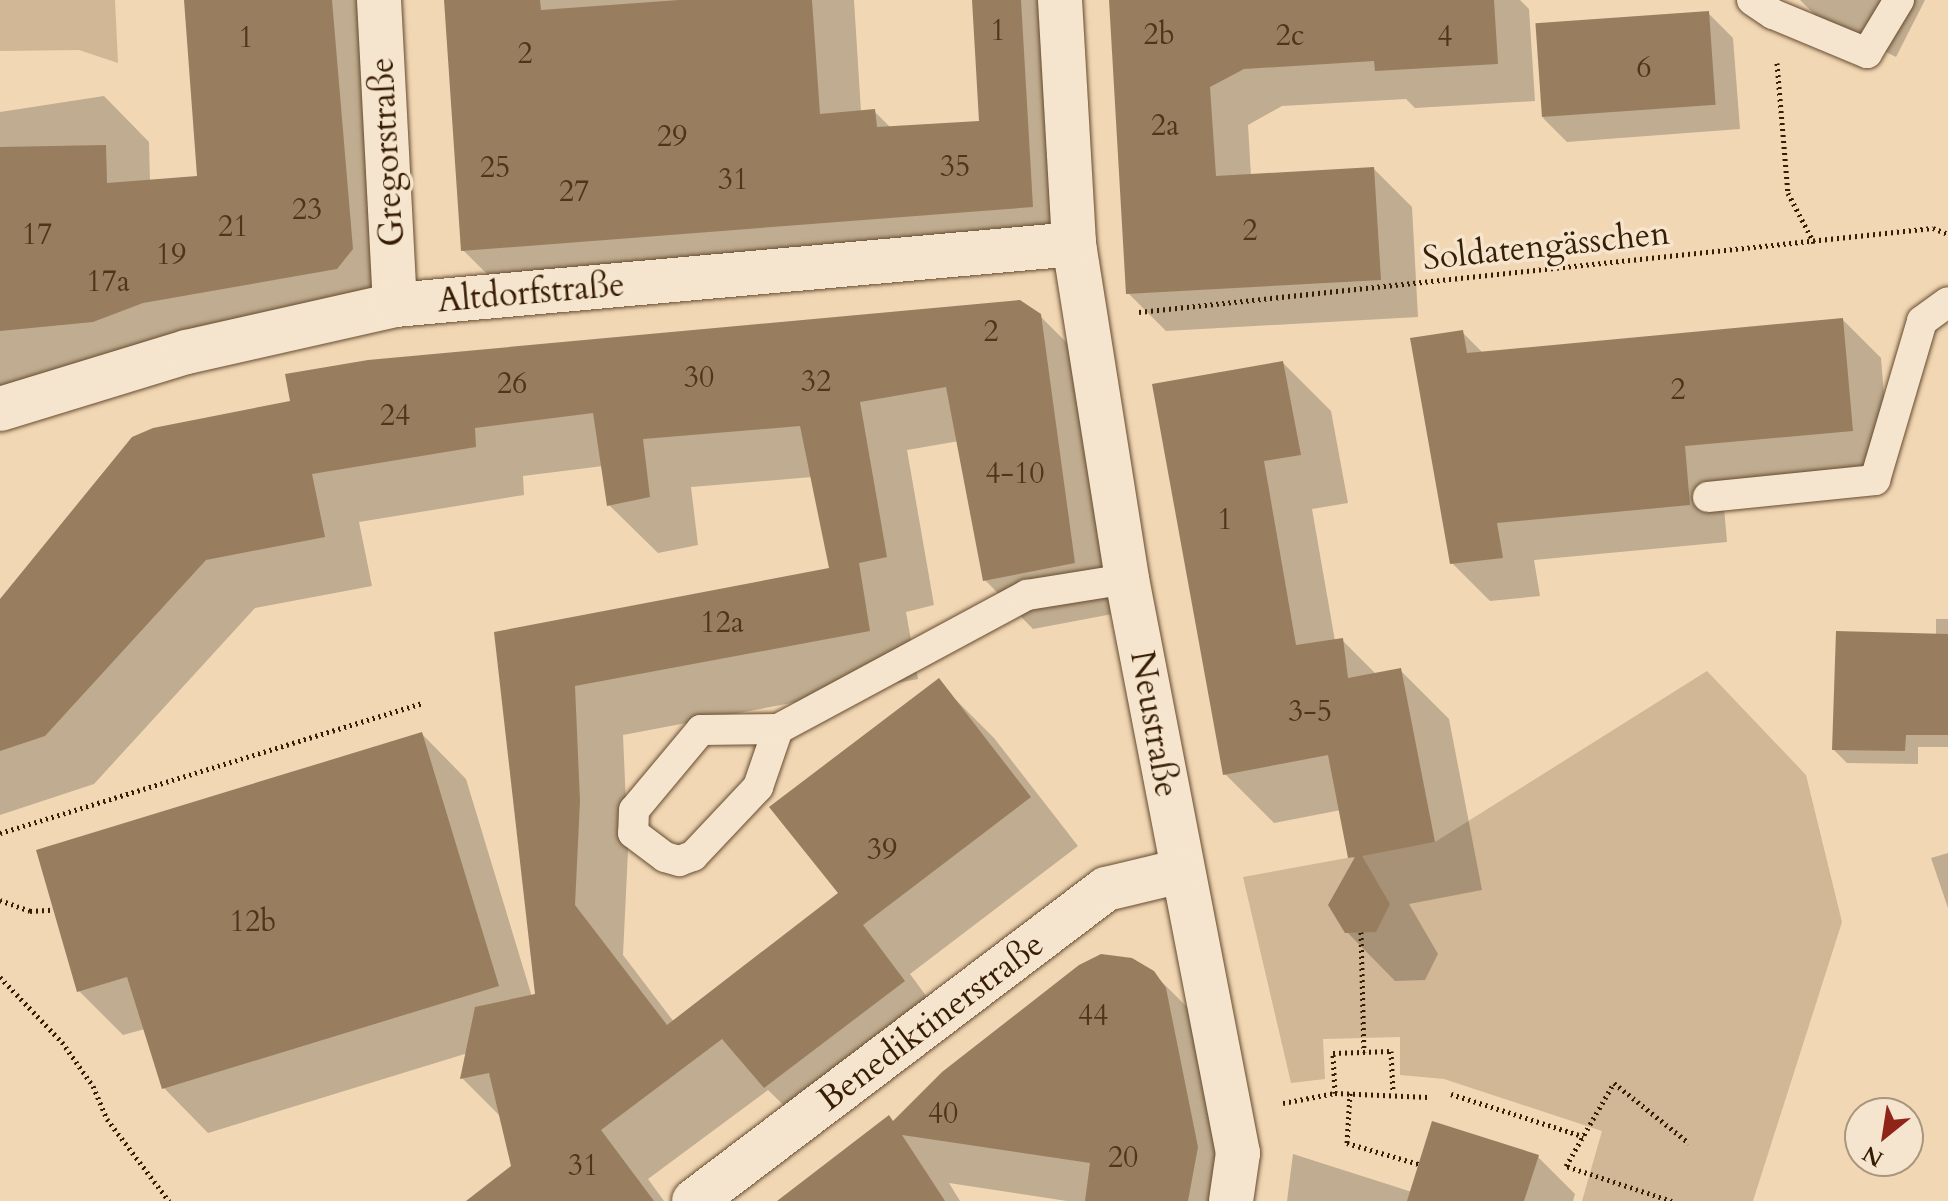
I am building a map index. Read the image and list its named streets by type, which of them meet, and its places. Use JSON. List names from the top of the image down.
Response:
{
  "streets": {
    "street": [
      "Gregorstraße",
      "Altdorfstraße",
      "Neustraße",
      "Benediktinerstraße"
    ],
    "path": ["Soldatengässchen"]
  },
  "crossings": [
    ["Gregorstraße", "Altdorfstraße"],
    ["Altdorfstraße", "Neustraße"],
    ["Neustraße", "Benediktinerstraße"]
  ],
  "house_numbers": [
    "1",
    "2b",
    "2c",
    "4",
    "1",
    "2",
    "6",
    "2a",
    "29",
    "35",
    "25",
    "31",
    "27",
    "23",
    "21",
    "2",
    "17",
    "19",
    "17a",
    "2",
    "30",
    "32",
    "26",
    "2",
    "24",
    "4-10",
    "1",
    "12a",
    "3-5",
    "39",
    "12b",
    "44",
    "40",
    "20",
    "31"
  ],
  "north": "bottom left"
}
